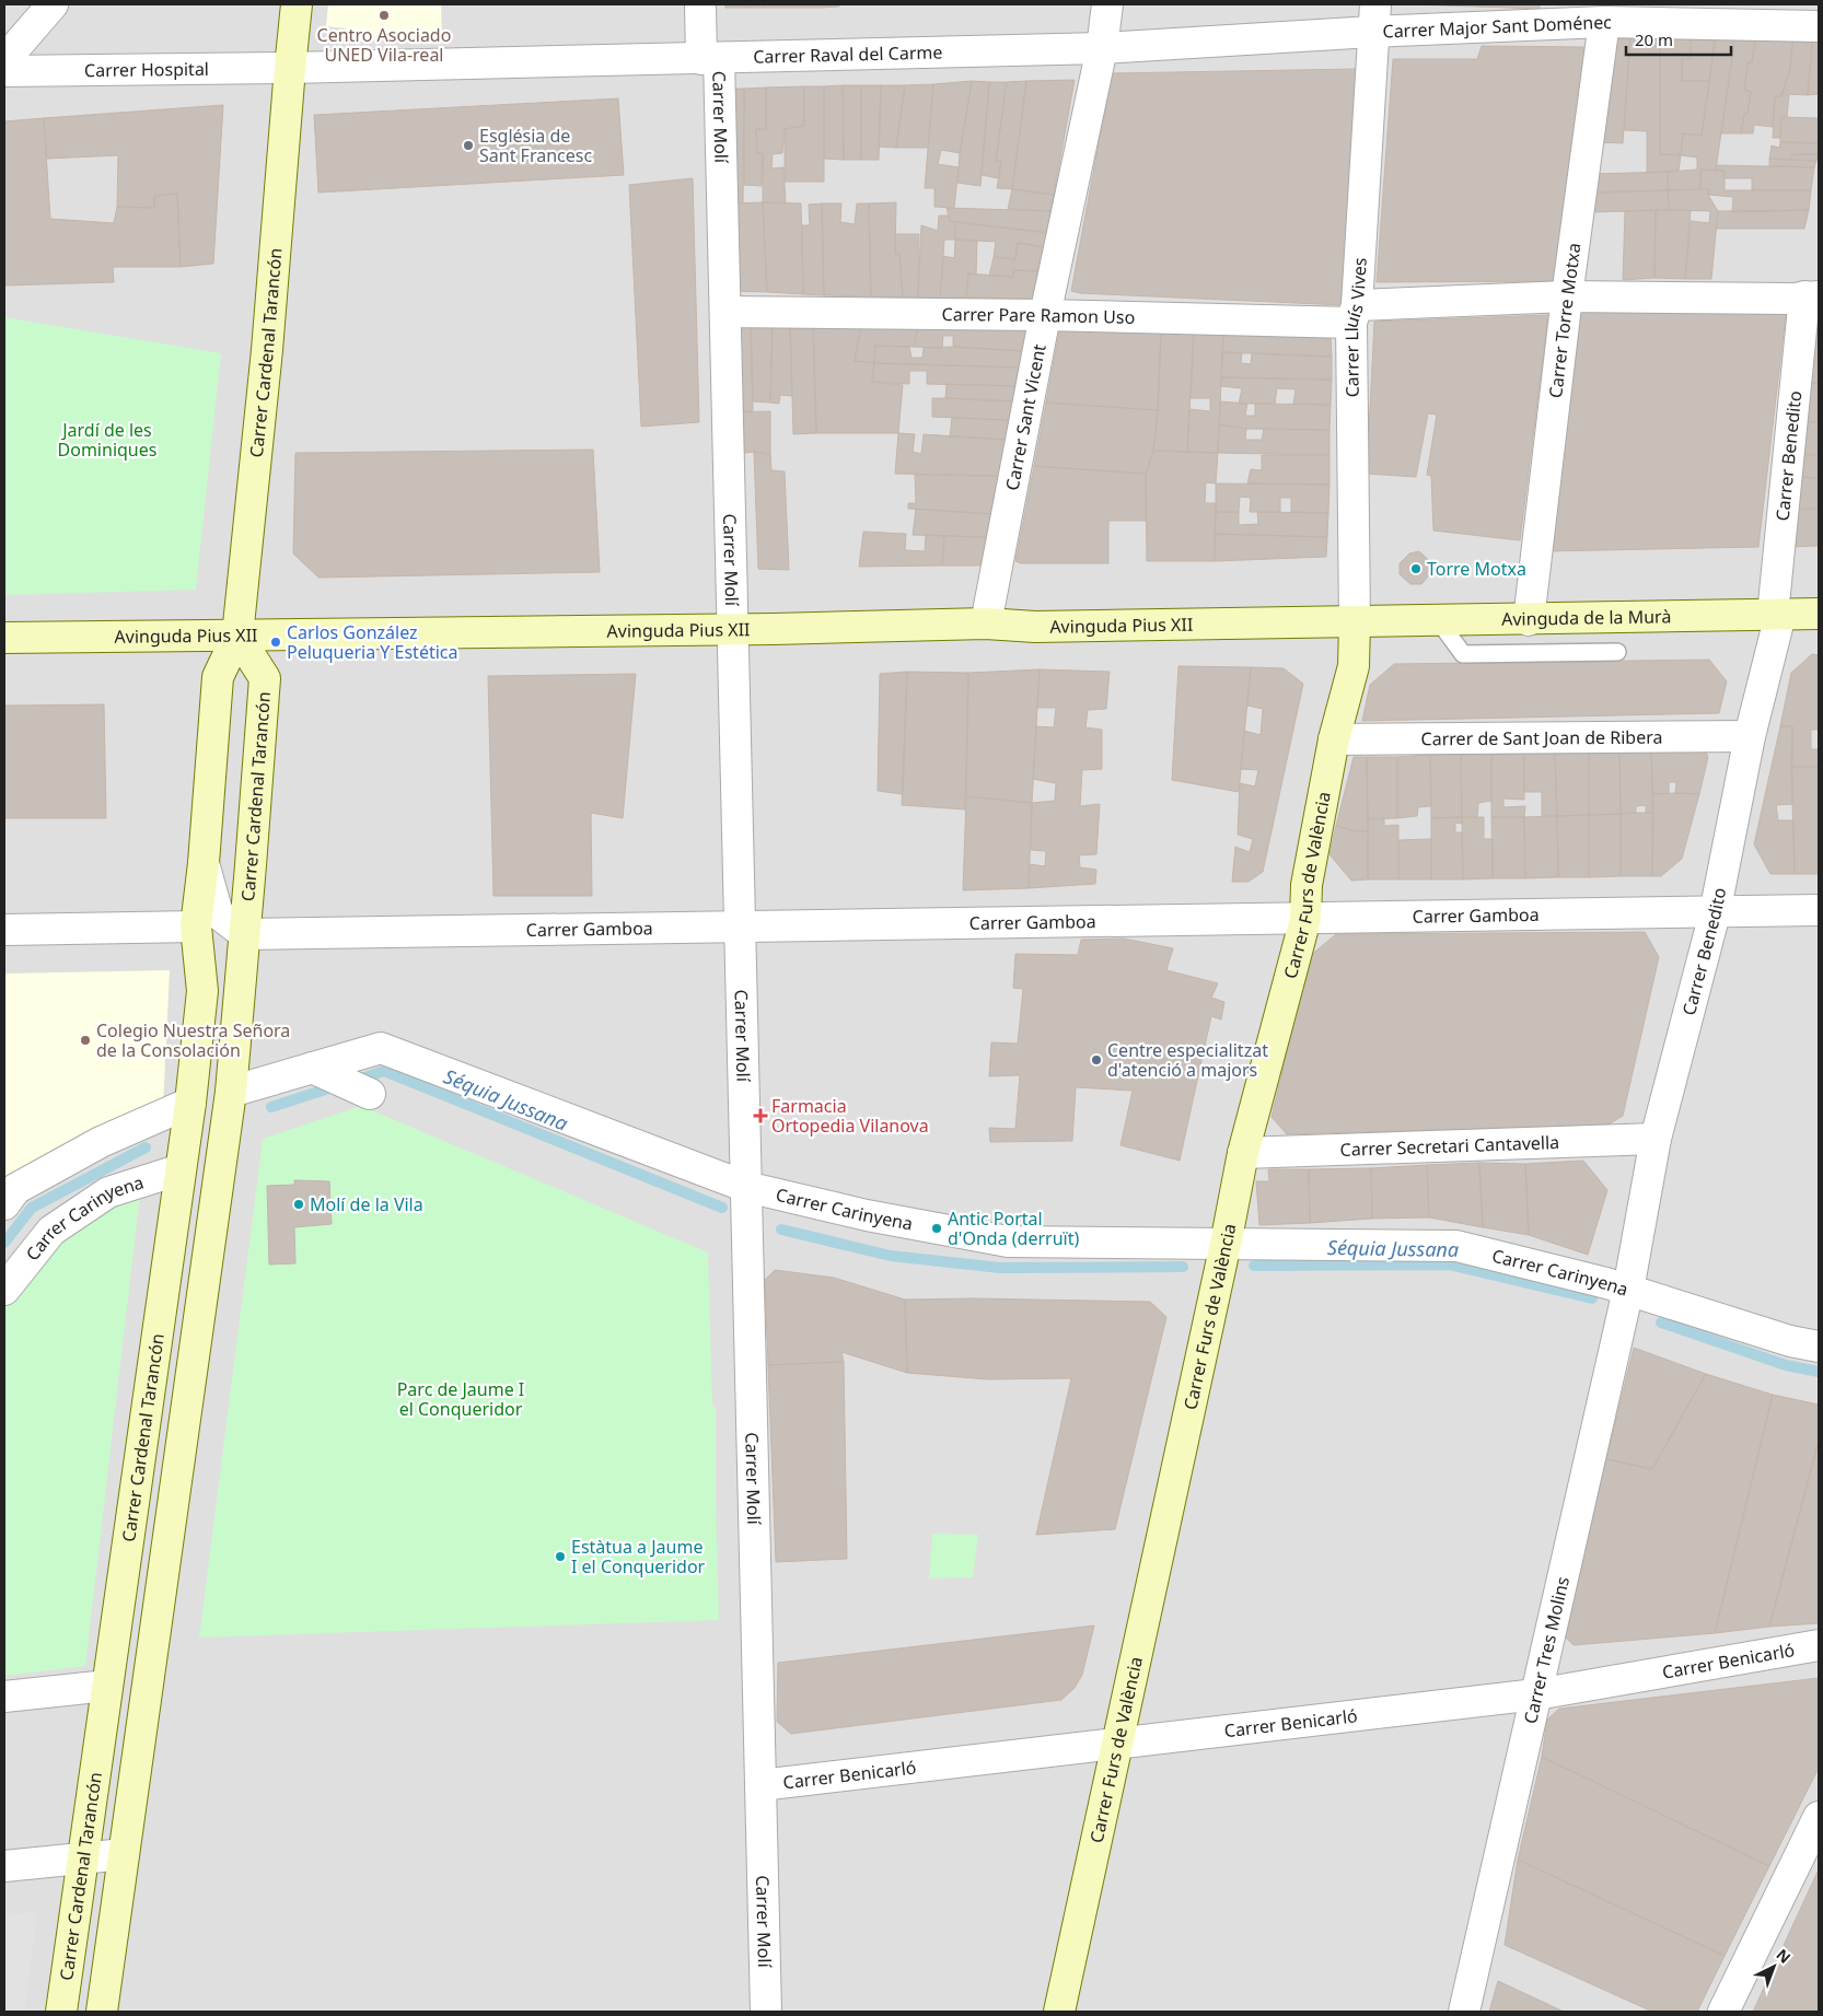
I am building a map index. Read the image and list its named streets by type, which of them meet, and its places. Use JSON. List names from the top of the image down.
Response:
{
  "streets": {
    "street": [
      "Carrer Major Sant Doménec",
      "Carrer Raval del Carme",
      "Carrer Hospital",
      "Carrer Molí",
      "Carrer Pare Ramon Uso",
      "Carrer Torre Motxa",
      "Carrer Lluís Vives",
      "Carrer Cardenal Tarancón",
      "Carrer Sant Vicent",
      "Carrer Benedito",
      "Avinguda de la Murà",
      "Avinguda Pius XII",
      "Carrer de Sant Joan de Ribera",
      "Carrer Furs de València",
      "Carrer Gamboa",
      "Carrer Secretari Cantavella",
      "Carrer Carinyena",
      "Carrer Tres Molins",
      "Carrer Benicarló"
    ]
  },
  "crossings": [
    ["Carrer Major Sant Doménec", "Carrer Raval del Carme"],
    ["Carrer Major Sant Doménec", "Carrer Torre Motxa"],
    ["Carrer Major Sant Doménec", "Carrer Lluís Vives"],
    ["Carrer Raval del Carme", "Carrer Hospital"],
    ["Carrer Raval del Carme", "Carrer Molí"],
    ["Carrer Raval del Carme", "Carrer Lluís Vives"],
    ["Carrer Raval del Carme", "Carrer Cardenal Tarancón"],
    ["Carrer Raval del Carme", "Carrer Sant Vicent"],
    ["Carrer Hospital", "Carrer Cardenal Tarancón"],
    ["Carrer Molí", "Carrer Pare Ramon Uso"],
    ["Carrer Molí", "Avinguda Pius XII"],
    ["Carrer Molí", "Carrer Gamboa"],
    ["Carrer Molí", "Carrer Carinyena"],
    ["Carrer Molí", "Carrer Benicarló"],
    ["Carrer Pare Ramon Uso", "Carrer Torre Motxa"],
    ["Carrer Pare Ramon Uso", "Carrer Lluís Vives"],
    ["Carrer Pare Ramon Uso", "Carrer Sant Vicent"],
    ["Carrer Pare Ramon Uso", "Carrer Benedito"],
    ["Carrer Torre Motxa", "Avinguda de la Murà"],
    ["Carrer Lluís Vives", "Avinguda de la Murà"],
    ["Carrer Lluís Vives", "Avinguda Pius XII"],
    ["Carrer Lluís Vives", "Carrer Furs de València"],
    ["Carrer Cardenal Tarancón", "Avinguda Pius XII"],
    ["Carrer Cardenal Tarancón", "Carrer Gamboa"],
    ["Carrer Cardenal Tarancón", "Carrer Carinyena"],
    ["Carrer Sant Vicent", "Avinguda Pius XII"],
    ["Carrer Benedito", "Avinguda de la Murà"],
    ["Carrer Benedito", "Carrer de Sant Joan de Ribera"],
    ["Carrer Benedito", "Carrer Gamboa"],
    ["Carrer Benedito", "Carrer Secretari Cantavella"],
    ["Carrer Benedito", "Carrer Carinyena"],
    ["Carrer Benedito", "Carrer Tres Molins"],
    ["Avinguda de la Murà", "Avinguda Pius XII"],
    ["Avinguda de la Murà", "Carrer Furs de València"],
    ["Avinguda Pius XII", "Carrer Furs de València"],
    ["Carrer de Sant Joan de Ribera", "Carrer Furs de València"],
    ["Carrer Furs de València", "Carrer Gamboa"],
    ["Carrer Furs de València", "Carrer Secretari Cantavella"],
    ["Carrer Furs de València", "Carrer Carinyena"],
    ["Carrer Furs de València", "Carrer Benicarló"],
    ["Carrer Carinyena", "Carrer Tres Molins"],
    ["Carrer Tres Molins", "Carrer Benicarló"]
  ],
  "water": ["Séquia Jussana"],
  "parks": ["Jardí de les Dominiques", "Parc de Jaume I el Conqueridor"],
  "places": {
    "other": [
      "Centro Asociado UNED Vila-real",
      "Església de Sant Francesc",
      "Torre Motxa",
      "Carlos González Peluqueria Y Estética",
      "Colegio Nuestra Señora de la Consolación",
      "Centre especialitzat d'atenció a majors",
      "Molí de la Vila",
      "Antic Portal d'Onda (derruït)",
      "Estàtua a Jaume I el Conqueridor"
    ],
    "health": ["Farmacia Ortopedia Vilanova"]
  },
  "scale_bar": "20 m",
  "north": "top right"
}
